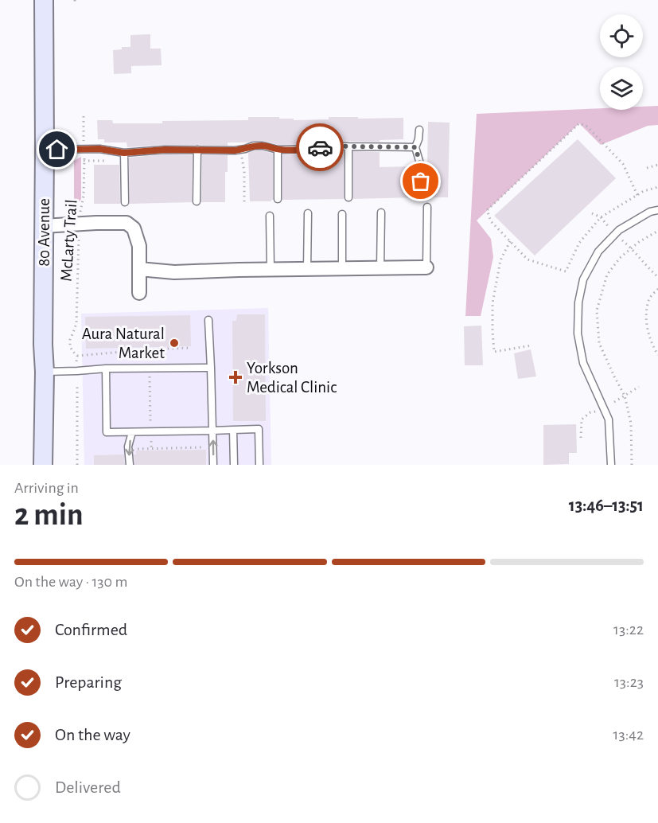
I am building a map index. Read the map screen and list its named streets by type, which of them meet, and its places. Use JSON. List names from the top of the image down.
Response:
{
  "streets": {
    "main road": ["80 Avenue"],
    "path": ["McLarty Trail"]
  },
  "places": {
    "other": ["Aura Natural Market"],
    "health": ["Yorkson Medical Clinic"]
  },
  "page": {
    "heading": ["2 min", "Arriving in", "13:46–13:51"],
    "bar": "On the way · 130 m",
    "list": [
      ["Confirmed", "13:22"],
      ["Preparing", "13:23"],
      ["On the way", "13:42"],
      "Delivered"
    ]
  }
}
